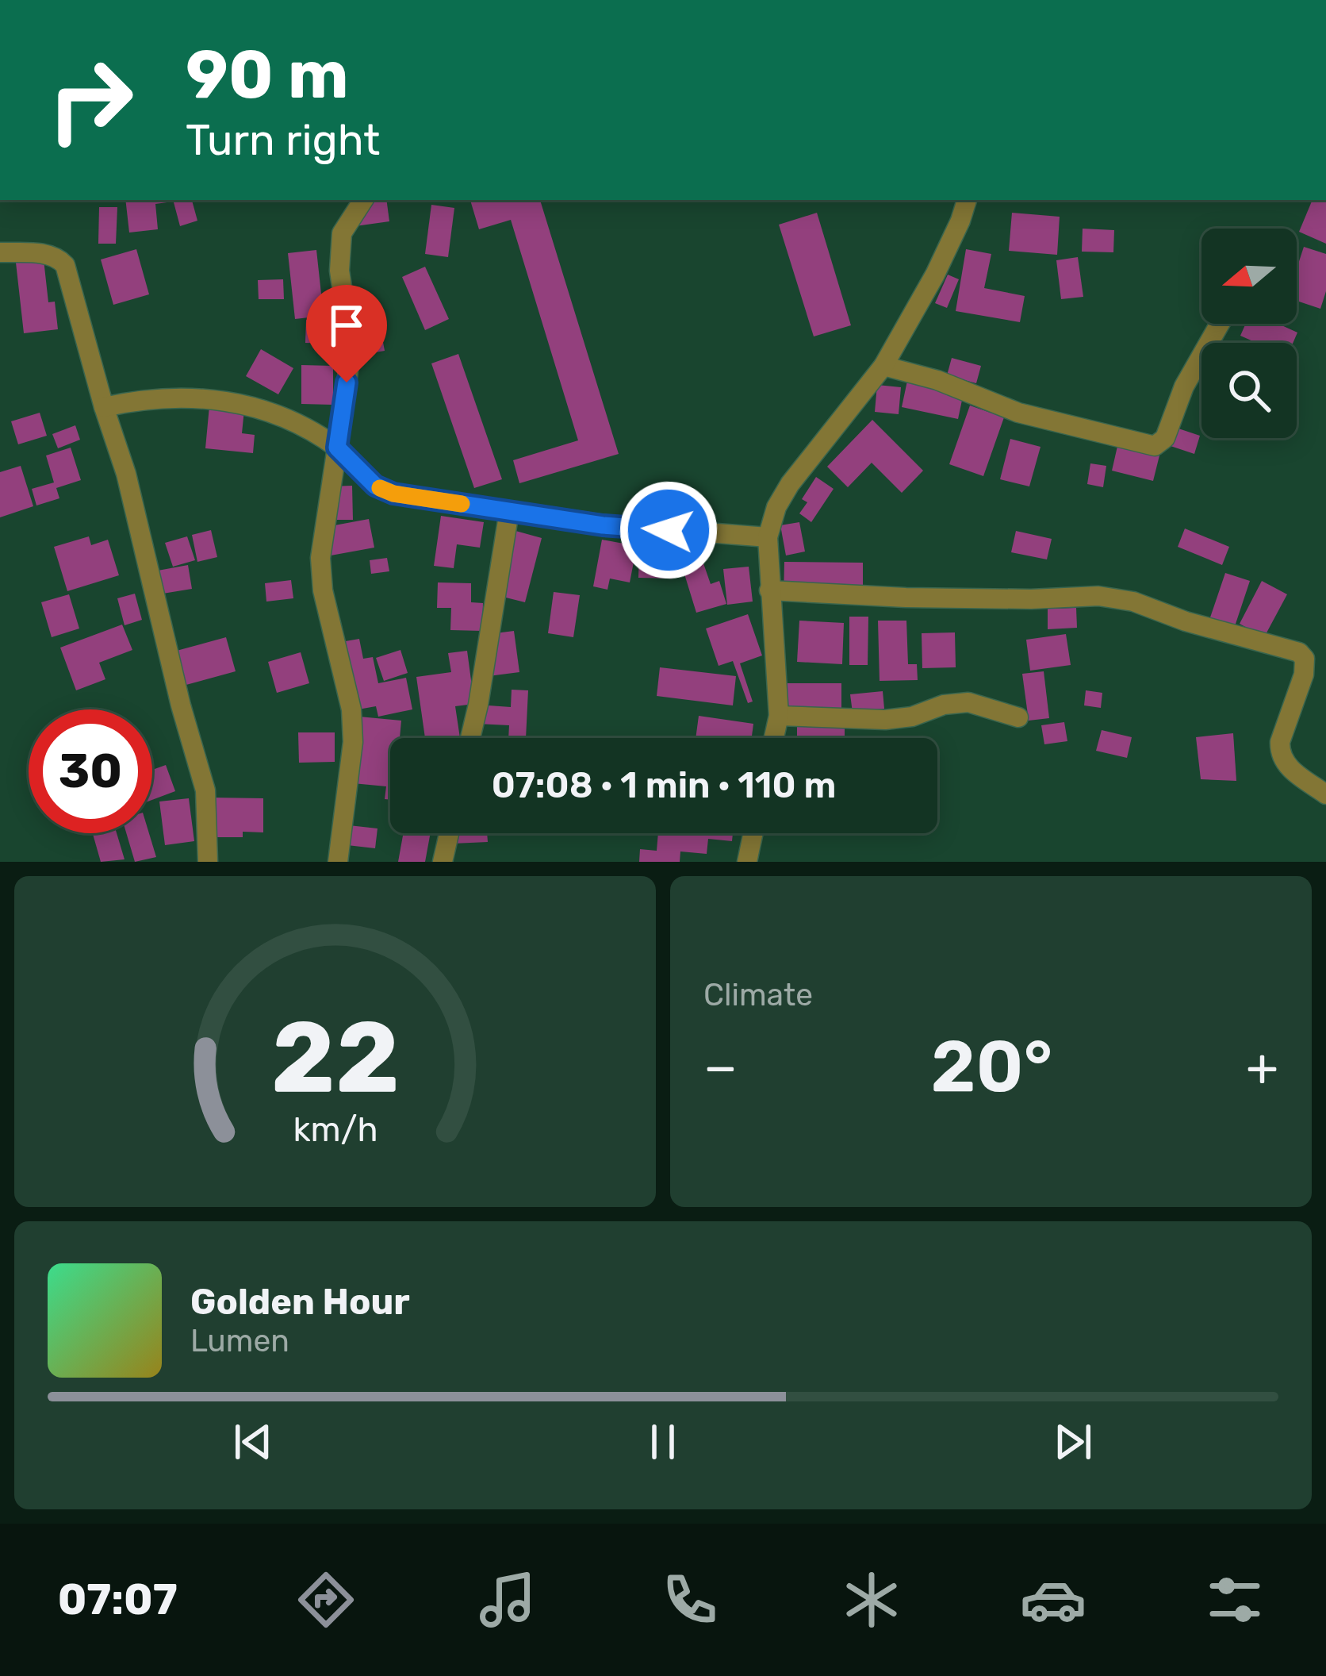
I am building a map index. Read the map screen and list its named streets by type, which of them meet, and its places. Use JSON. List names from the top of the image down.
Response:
{
  "north": "left",
  "page": {
    "turn": ["90 m", "Turn right"],
    "limit": "30",
    "trip": "07:08 · 1 min · 110 m",
    "tile": "Climate",
    "heat": ["−", "20°", "+"],
    "song": ["Golden Hour", "Lumen"],
    "tabs": "07:07",
    "gauge": ["22", "km/h"]
  }
}
